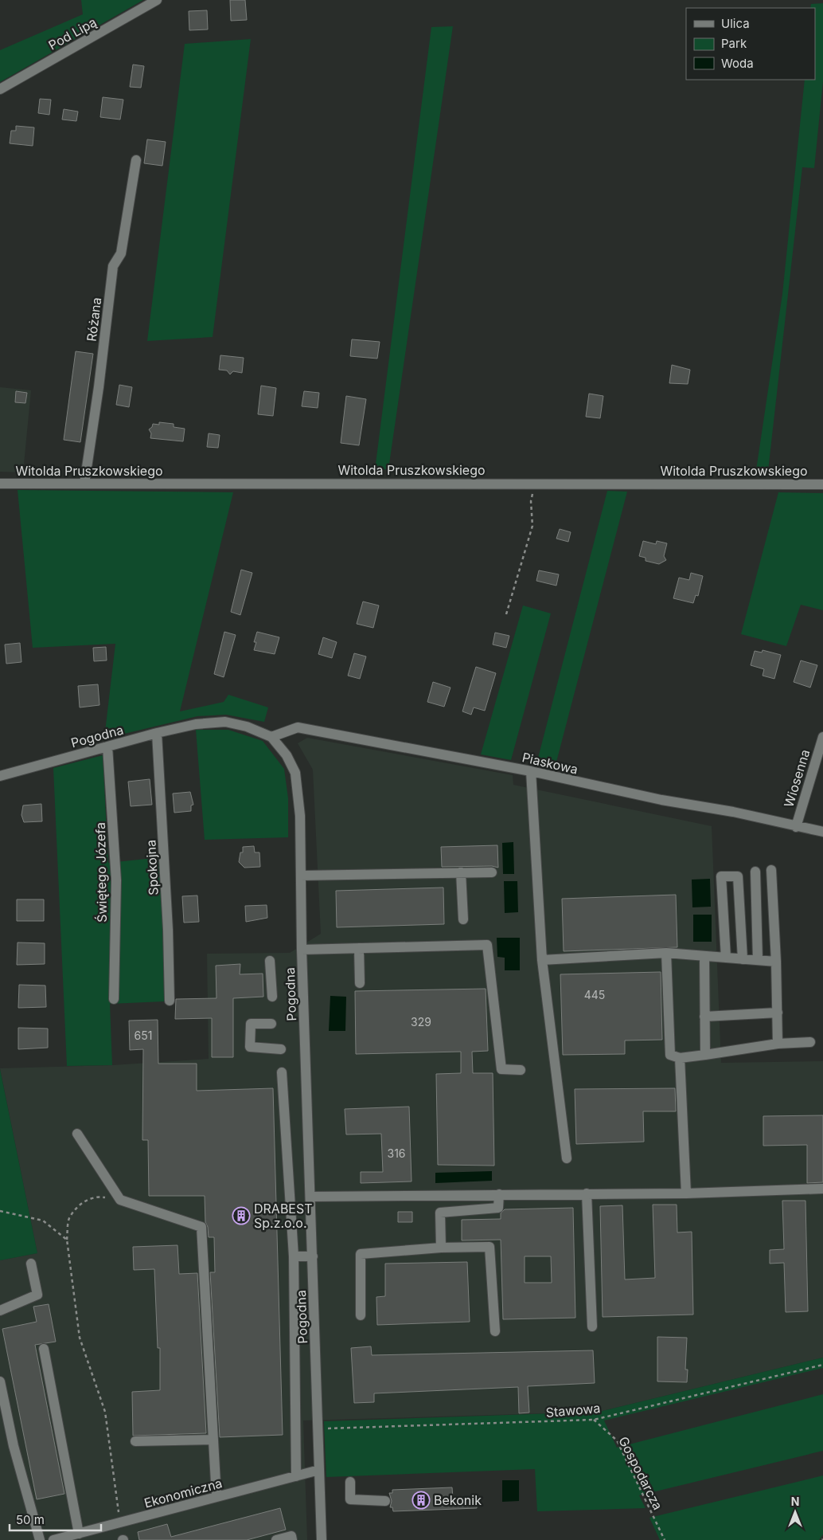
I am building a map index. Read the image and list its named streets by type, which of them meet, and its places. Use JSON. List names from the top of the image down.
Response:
{
  "streets": {
    "street": [
      "Pod Lipą",
      "Różana",
      "Witolda Pruszkowskiego",
      "Pogodna",
      "Piaskowa",
      "Wiosenna",
      "Spokojna",
      "Świętego Józefa",
      "Ekonomiczna"
    ],
    "path": ["Stawowa", "Gospodarcza"]
  },
  "crossings": [
    ["Różana", "Witolda Pruszkowskiego"],
    ["Pogodna", "Piaskowa"],
    ["Pogodna", "Spokojna"],
    ["Pogodna", "Świętego Józefa"],
    ["Pogodna", "Stawowa"],
    ["Pogodna", "Ekonomiczna"],
    ["Piaskowa", "Wiosenna"],
    ["Stawowa", "Gospodarcza"]
  ],
  "places": {
    "building": ["DRABEST Sp.z.o.o.", "Bekonik"]
  },
  "house_numbers": [
    "445",
    "329",
    "651",
    "316"
  ],
  "legend": ["Ulica", "Park", "Woda"],
  "scale_bar": "50 m",
  "north": "top"
}
